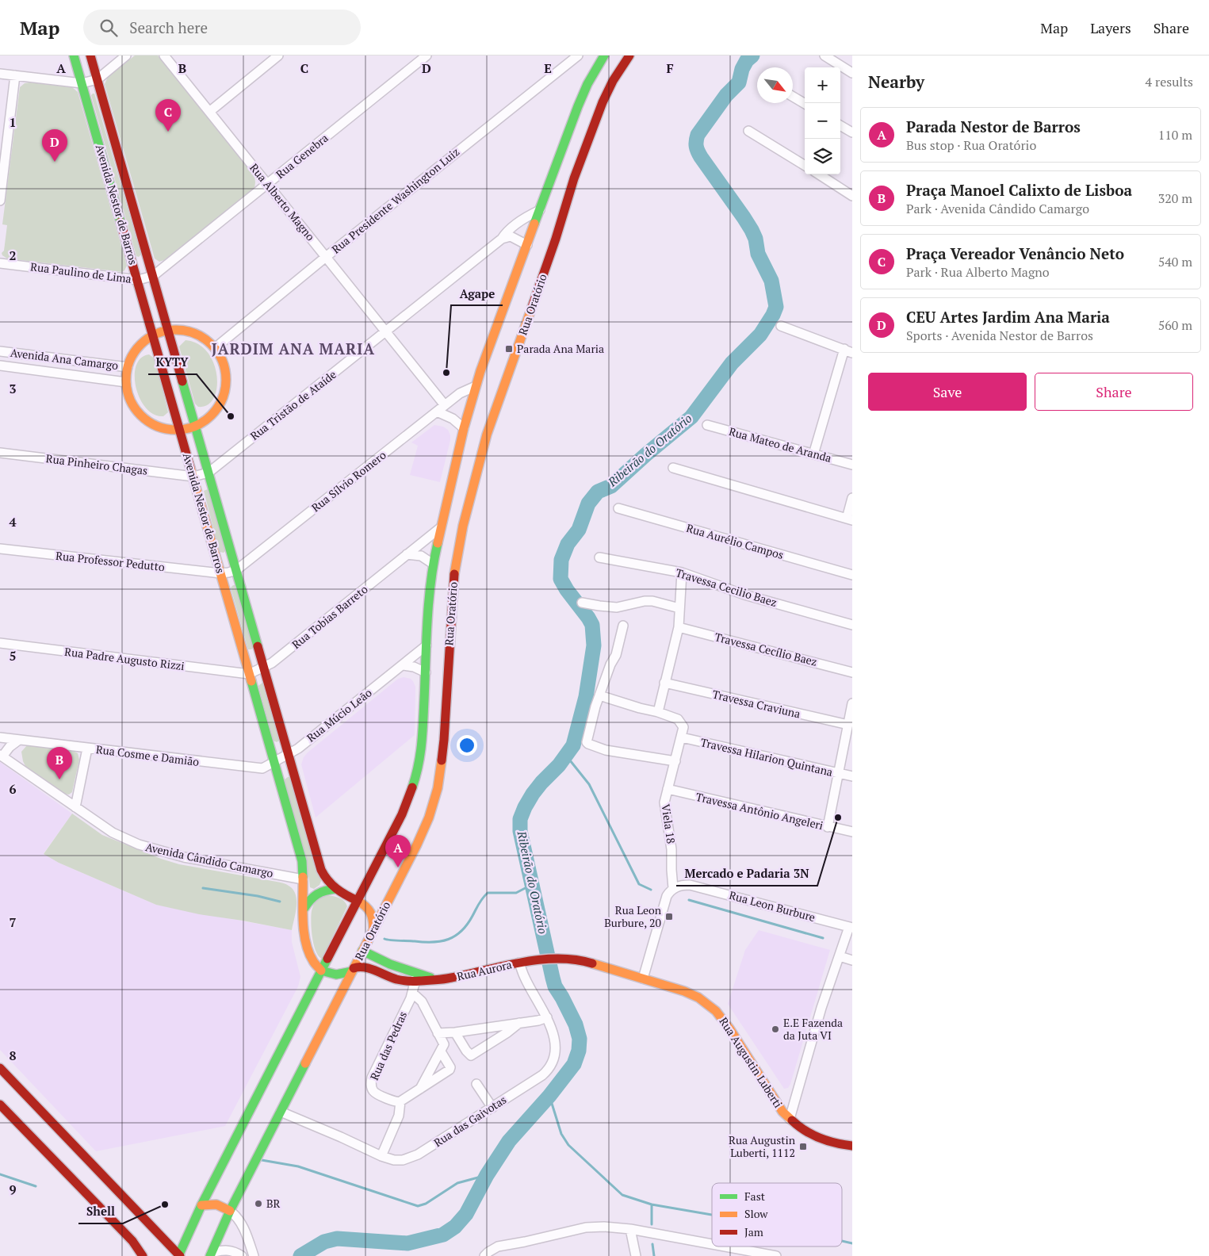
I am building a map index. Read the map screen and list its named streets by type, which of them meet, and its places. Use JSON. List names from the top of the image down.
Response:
{
  "streets": {
    "main road": [
      "Avenida Nestor de Barros",
      "Rua Oratório",
      "Rua Aurora",
      "Rua Augustin Luberti"
    ],
    "street": [
      "Rua Genebra",
      "Rua Presidente Washington Luiz",
      "Rua Alberto Magno",
      "Rua Paulino de Lima",
      "Avenida Ana Camargo",
      "Rua Tristão de Ataíde",
      "Rua Mateo de Aranda",
      "Rua Pinheiro Chagas",
      "Rua Sílvio Romero",
      "Rua Aurélio Campos",
      "Rua Professor Pedutto",
      "Travessa Cecilio Baez",
      "Rua Tobias Barreto",
      "Travessa Cecílio Baez",
      "Rua Padre Augusto Rizzi",
      "Travessa Craviuna",
      "Rua Múcio Leão",
      "Rua Cosme e Damião",
      "Travessa Hilarion Quintana",
      "Travessa Antônio Angeleri",
      "Viela 18",
      "Avenida Cândido Camargo",
      "Rua Leon Burbure",
      "Rua das Pedras",
      "Rua das Gaivotas"
    ]
  },
  "crossings": [
    ["Rua Genebra", "Rua Alberto Magno"],
    ["Rua Genebra", "Avenida Nestor de Barros"],
    ["Rua Genebra", "Rua Paulino de Lima"],
    ["Rua Presidente Washington Luiz", "Rua Alberto Magno"],
    ["Rua Alberto Magno", "Rua Tristão de Ataíde"],
    ["Rua Alberto Magno", "Rua Sílvio Romero"],
    ["Avenida Nestor de Barros", "Rua Paulino de Lima"],
    ["Avenida Nestor de Barros", "Rua Oratório"],
    ["Avenida Nestor de Barros", "Rua Tristão de Ataíde"],
    ["Avenida Nestor de Barros", "Rua Pinheiro Chagas"],
    ["Avenida Nestor de Barros", "Rua Sílvio Romero"],
    ["Avenida Nestor de Barros", "Rua Professor Pedutto"],
    ["Avenida Nestor de Barros", "Rua Tobias Barreto"],
    ["Avenida Nestor de Barros", "Rua Padre Augusto Rizzi"],
    ["Avenida Nestor de Barros", "Rua Múcio Leão"],
    ["Avenida Nestor de Barros", "Rua Cosme e Damião"],
    ["Avenida Nestor de Barros", "Avenida Cândido Camargo"],
    ["Avenida Nestor de Barros", "Rua Aurora"],
    ["Rua Oratório", "Rua Tristão de Ataíde"],
    ["Rua Oratório", "Rua Sílvio Romero"],
    ["Rua Oratório", "Rua Tobias Barreto"],
    ["Rua Oratório", "Rua Múcio Leão"],
    ["Rua Oratório", "Rua Aurora"],
    ["Rua Oratório", "Rua das Gaivotas"],
    ["Rua Tristão de Ataíde", "Rua Pinheiro Chagas"],
    ["Rua Sílvio Romero", "Rua Professor Pedutto"],
    ["Rua Tobias Barreto", "Rua Padre Augusto Rizzi"],
    ["Rua Múcio Leão", "Rua Cosme e Damião"],
    ["Travessa Hilarion Quintana", "Viela 18"],
    ["Travessa Antônio Angeleri", "Viela 18"],
    ["Viela 18", "Rua Leon Burbure"],
    ["Rua Aurora", "Rua das Pedras"],
    ["Rua Aurora", "Rua Augustin Luberti"],
    ["Rua Aurora", "Rua das Gaivotas"]
  ],
  "districts": ["JARDIM ANA MARIA"],
  "water": ["Ribeirão do Oratório"],
  "places": {
    "transit": ["Parada Ana Maria", "Rua Leon Burbure, 20", "Rua Augustin Luberti, 1112"],
    "other": [
      "Agape",
      "KYTY",
      "Mercado e Padaria 3N",
      "E.E Fazenda da Juta VI",
      "BR",
      "Shell"
    ]
  },
  "legend": ["Fast", "Slow", "Jam"],
  "north": "bottom right",
  "page": {
    "header": "Map",
    "search": "Search here",
    "nav": ["Map", "Layers", "Share"],
    "heading": ["Nearby", "4 results"],
    "map_buttons": ["+", "−"],
    "pins": [
      "C",
      "D",
      "B",
      "A"
    ],
    "list": [
      {
        "mark": "A",
        "name": "Parada Nestor de Barros",
        "note": "Bus stop · Rua Oratório",
        "value": "110 m"
      },
      {
        "mark": "B",
        "name": "Praça Manoel Calixto de Lisboa",
        "note": "Park · Avenida Cândido Camargo",
        "value": "320 m"
      },
      {
        "mark": "C",
        "name": "Praça Vereador Venâncio Neto",
        "note": "Park · Rua Alberto Magno",
        "value": "540 m"
      },
      {
        "mark": "D",
        "name": "CEU Artes Jardim Ana Maria",
        "note": "Sports · Avenida Nestor de Barros",
        "value": "560 m"
      }
    ],
    "buttons": ["Save", "Share"]
  },
  "grid": {
    "columns": [
      "A",
      "B",
      "C",
      "D",
      "E",
      "F"
    ],
    "rows": [
      "1",
      "2",
      "3",
      "4",
      "5",
      "6",
      "7",
      "8",
      "9"
    ]
  }
}
